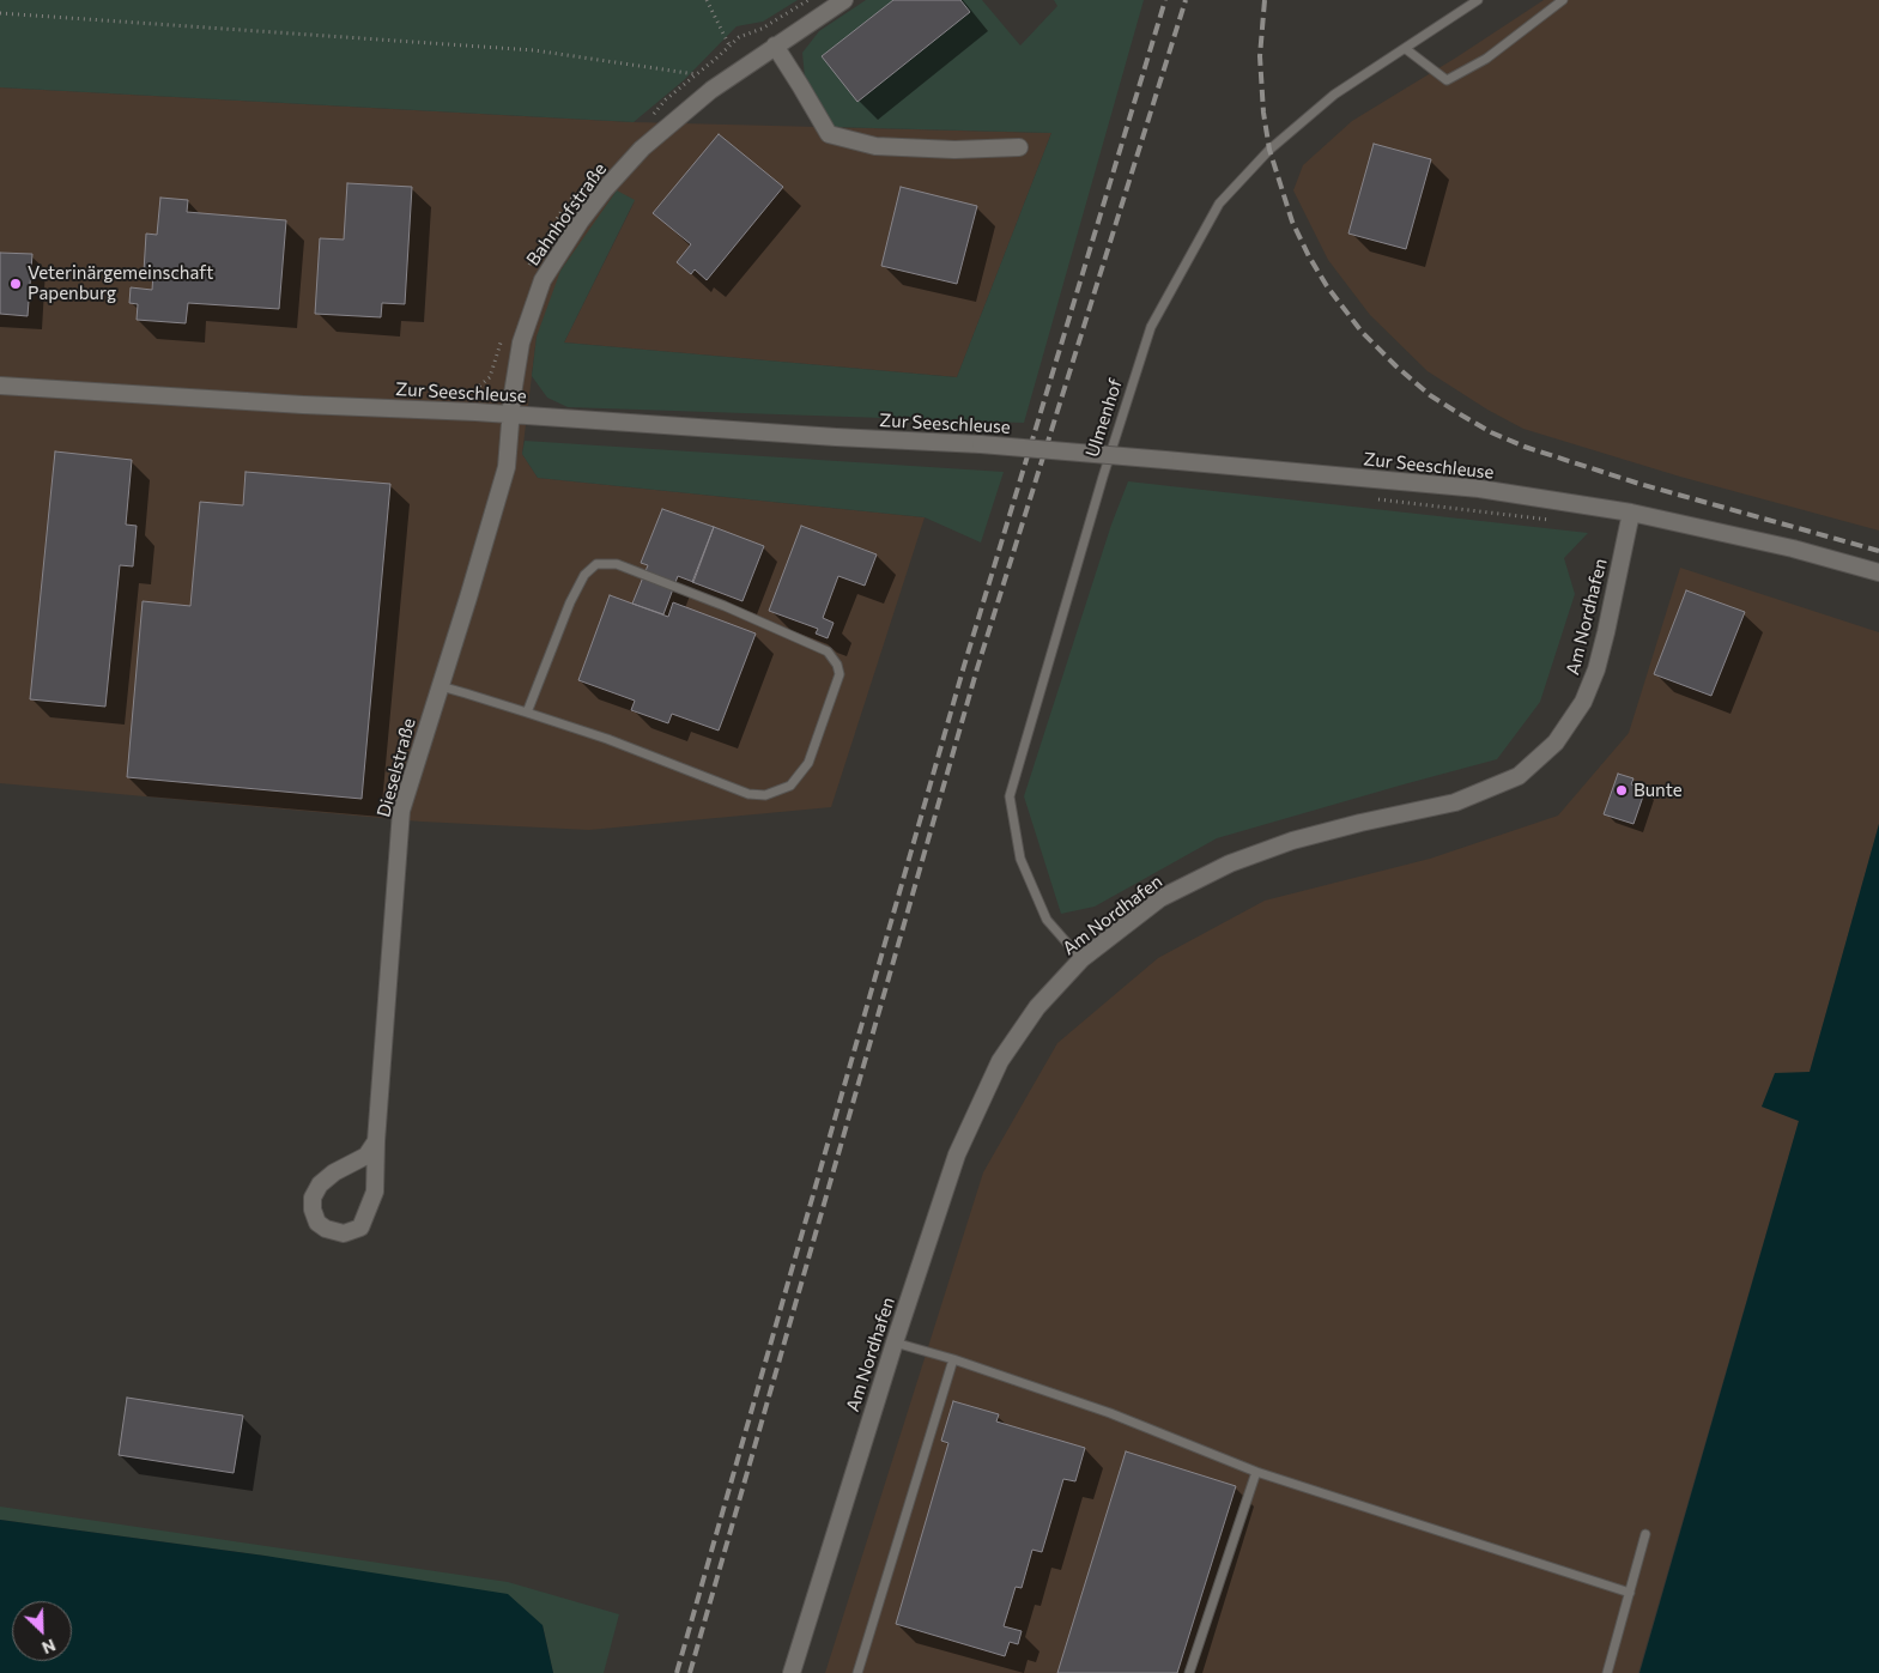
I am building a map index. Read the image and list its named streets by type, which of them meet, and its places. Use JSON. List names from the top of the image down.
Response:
{
  "streets": {
    "street": [
      "Bahnhofstraße",
      "Zur Seeschleuse",
      "Am Nordhafen",
      "Dieselstraße"
    ],
    "lane": ["Ulmenhof"]
  },
  "crossings": [
    ["Bahnhofstraße", "Zur Seeschleuse"],
    ["Bahnhofstraße", "Dieselstraße"],
    ["Zur Seeschleuse", "Am Nordhafen"],
    ["Zur Seeschleuse", "Dieselstraße"],
    ["Ulmenhof", "Am Nordhafen"]
  ],
  "places": ["Veterinärgemeinschaft Papenburg", "Bunte"],
  "north": "bottom right"
}
